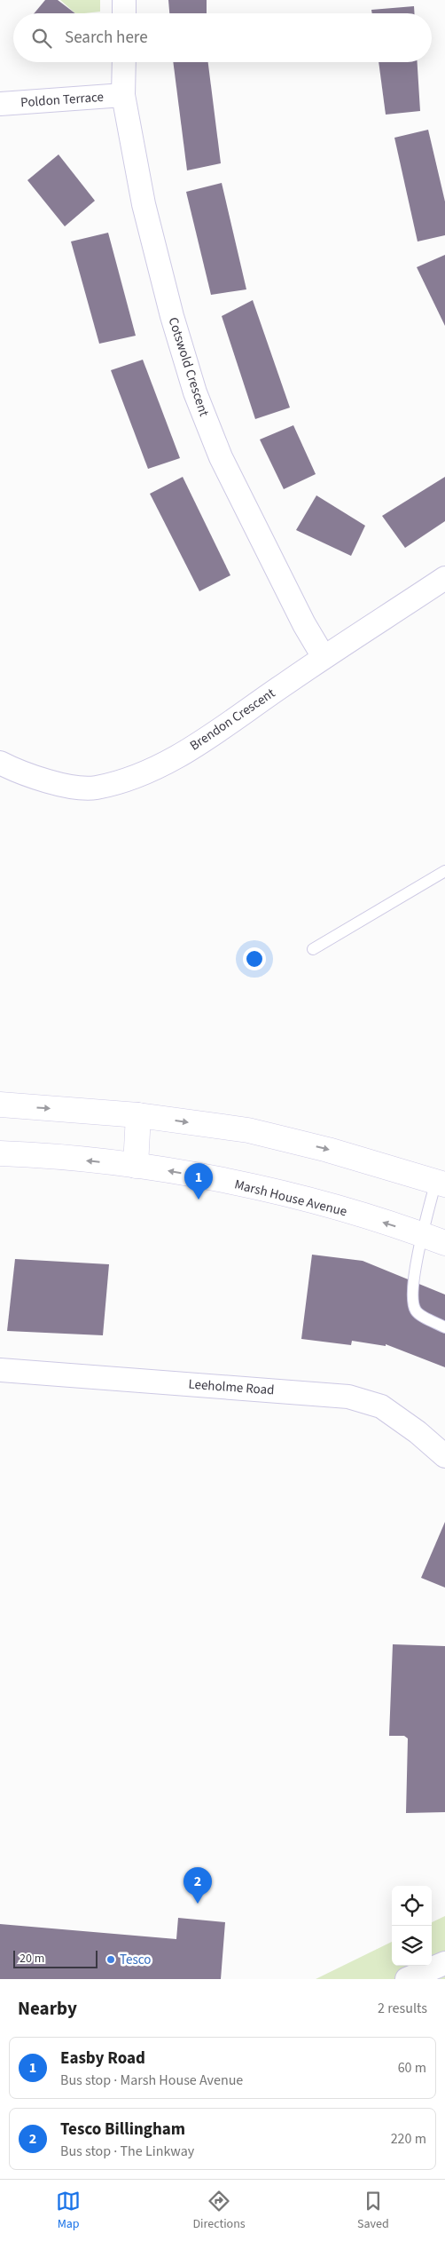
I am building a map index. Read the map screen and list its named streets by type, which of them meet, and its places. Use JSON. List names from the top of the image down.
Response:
{
  "streets": {
    "street": [
      "Poldon Terrace",
      "Cotswold Crescent",
      "Brendon Crescent",
      "Marsh House Avenue",
      "Leeholme Road"
    ]
  },
  "crossings": [
    ["Poldon Terrace", "Cotswold Crescent"],
    ["Cotswold Crescent", "Brendon Crescent"]
  ],
  "places": ["Tesco"],
  "scale_bar": "20 m",
  "page": {
    "search": "Search here",
    "pins": ["1", "2"],
    "scale": "20 m",
    "heading": ["Nearby", "2 results"],
    "list": [
      {
        "mark": "1",
        "name": "Easby Road",
        "note": "Bus stop · Marsh House Avenue",
        "value": "60 m"
      },
      {
        "mark": "2",
        "name": "Tesco Billingham",
        "note": "Bus stop · The Linkway",
        "value": "220 m"
      }
    ],
    "nav": ["Map", "Directions", "Saved"]
  }
}
